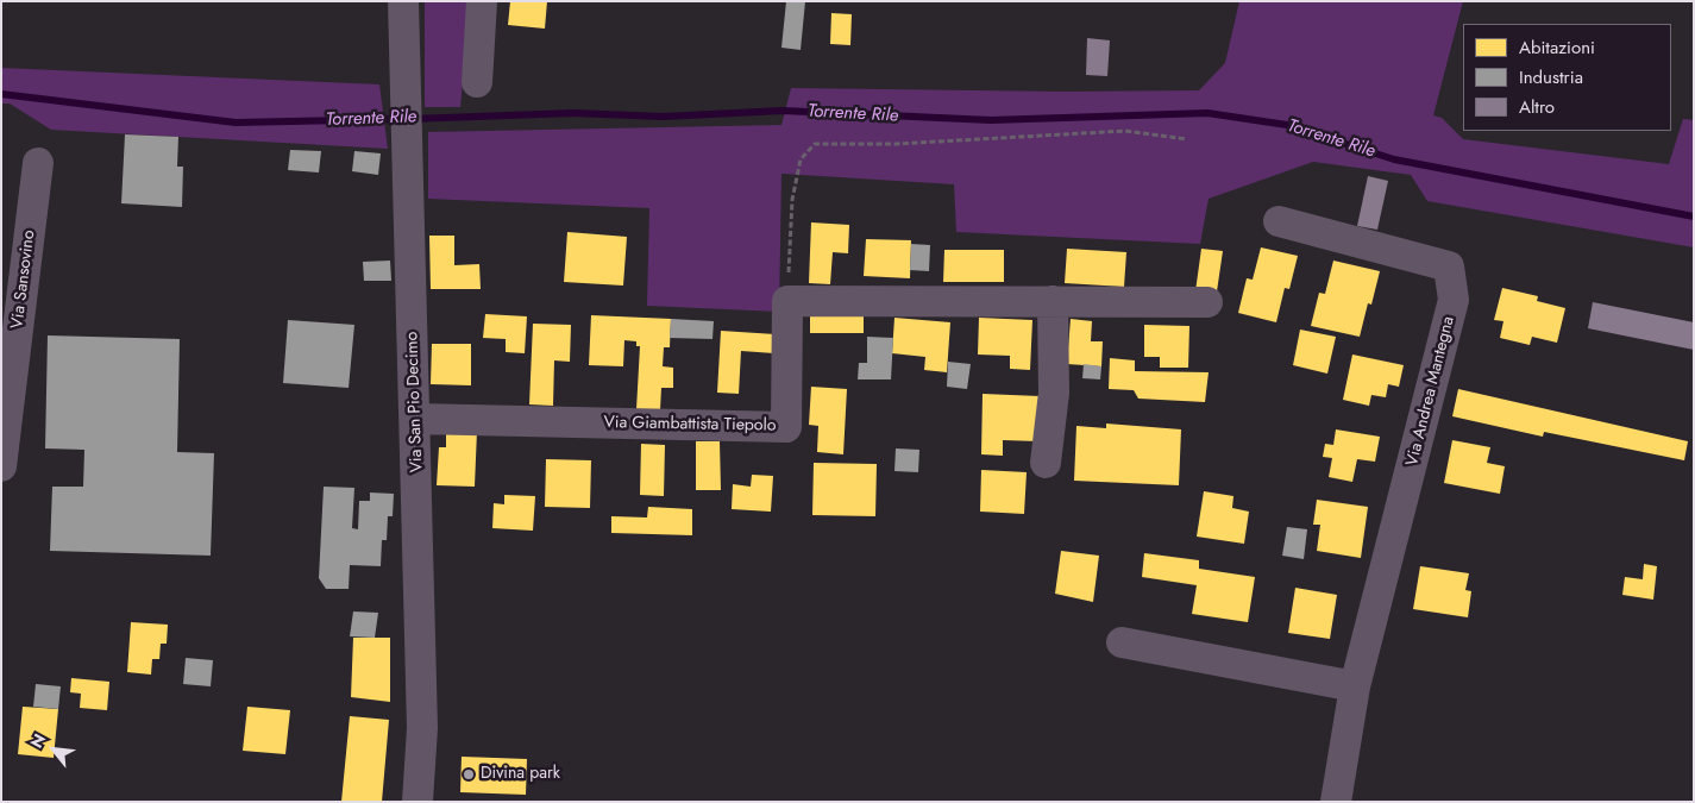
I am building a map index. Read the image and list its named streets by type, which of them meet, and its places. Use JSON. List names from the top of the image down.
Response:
{
  "streets": {
    "street": [
      "Via Sansovino",
      "Via Andrea Mantegna",
      "Via San Pio Decimo",
      "Via Giambattista Tiepolo"
    ]
  },
  "crossings": [
    ["Via San Pio Decimo", "Via Giambattista Tiepolo"]
  ],
  "water": ["Torrente Rile"],
  "places": ["Divina park"],
  "legend": ["Abitazioni", "Industria", "Altro"],
  "north": "top left"
}
